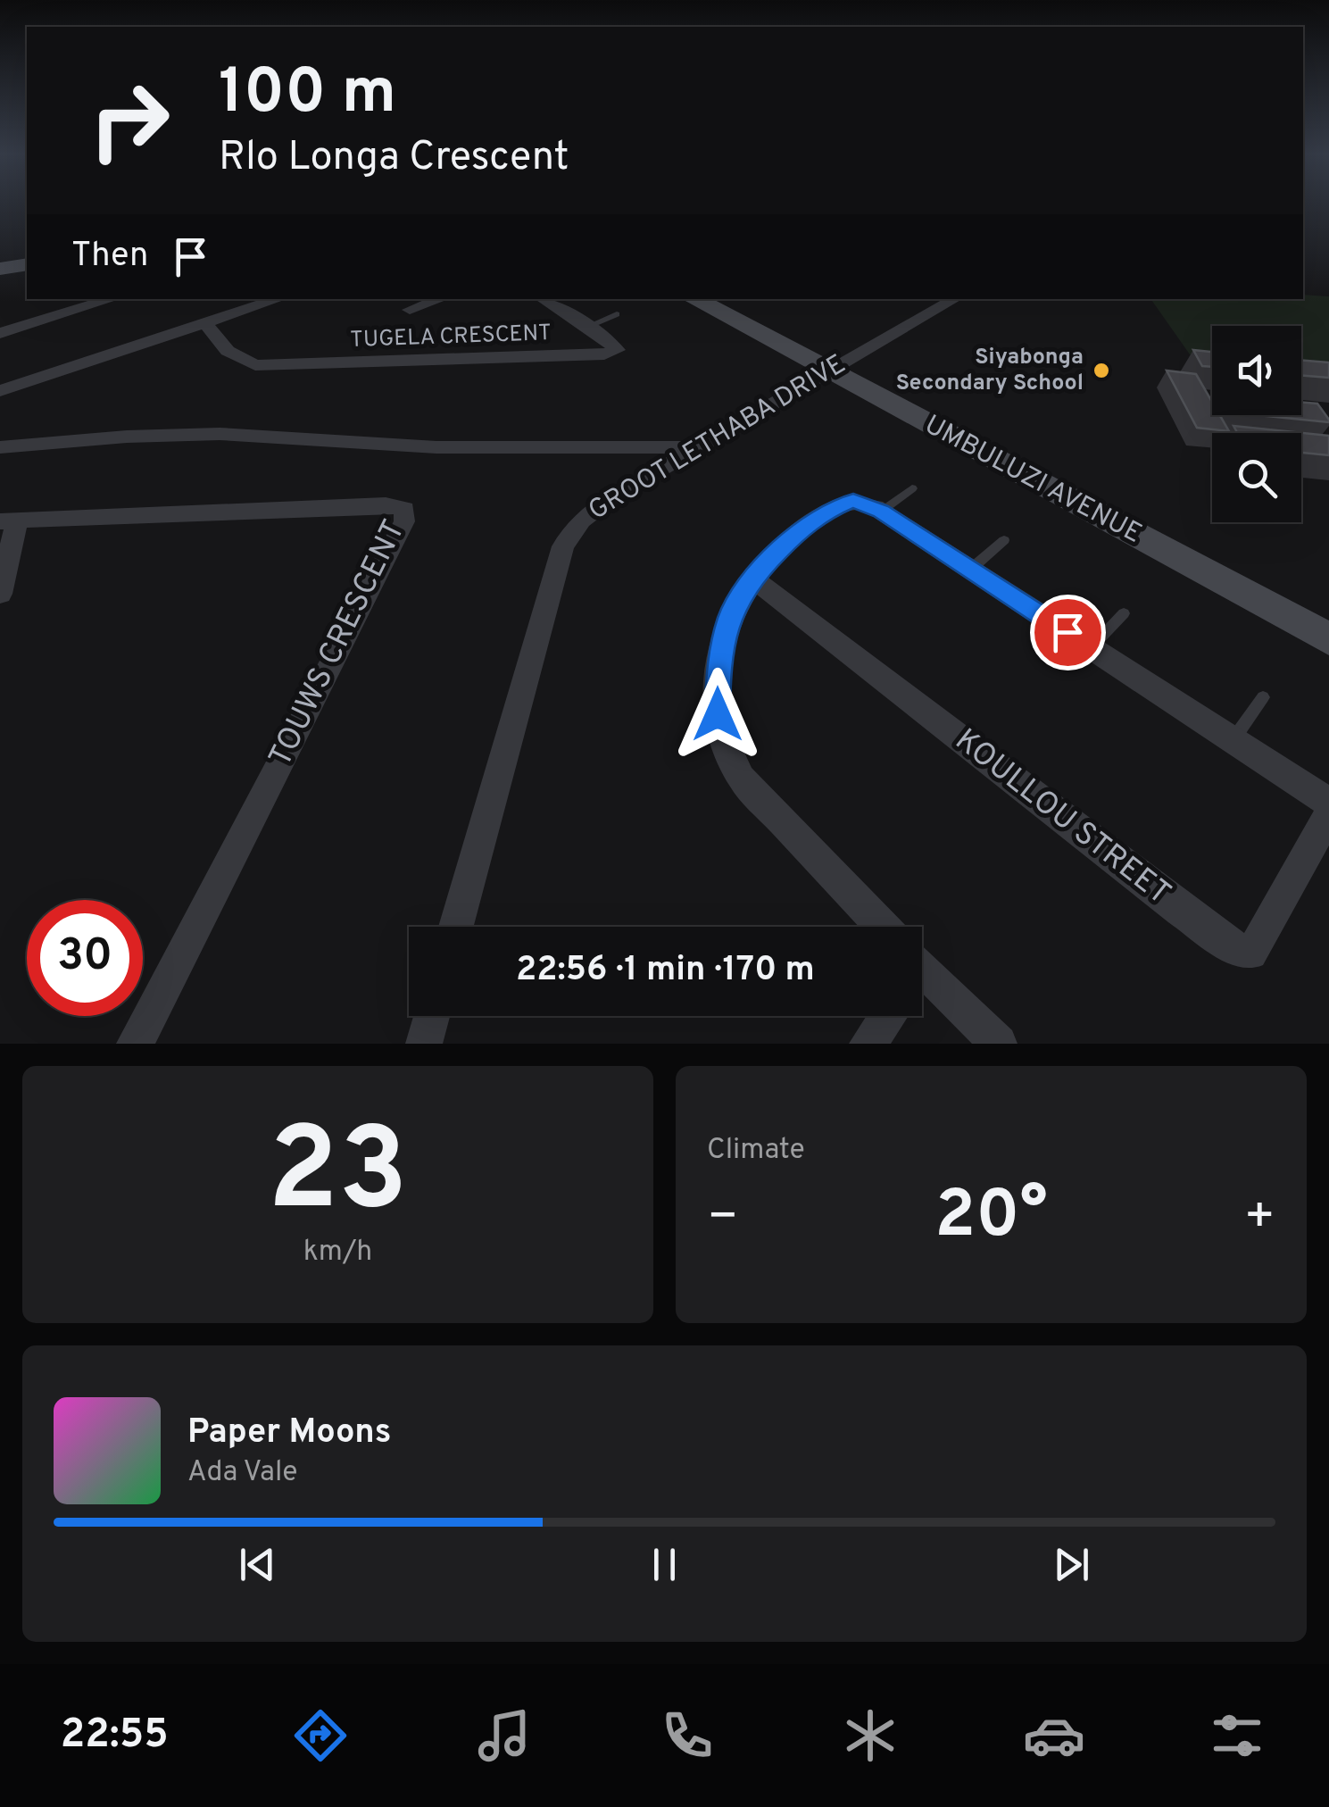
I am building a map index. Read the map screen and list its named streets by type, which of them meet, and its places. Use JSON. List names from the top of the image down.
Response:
{
  "streets": {
    "street": [
      "TUGELA CRESCENT",
      "GROOT LETHABA DRIVE",
      "UMBULUZI AVENUE",
      "TOUWS CRESCENT",
      "KOULLOU STREET"
    ]
  },
  "crossings": [
    ["GROOT LETHABA DRIVE", "UMBULUZI AVENUE"]
  ],
  "places": ["Siyabonga Secondary School"],
  "page": {
    "turn": ["100 m", "Rlo Longa Crescent"],
    "then": "Then",
    "limit": "30",
    "trip": "22:56 · 1 min · 170 m",
    "tile": [
      ["23", "km/h"],
      "Climate"
    ],
    "heat": ["−", "20°", "+"],
    "song": ["Paper Moons", "Ada Vale"],
    "tabs": "22:55"
  }
}
